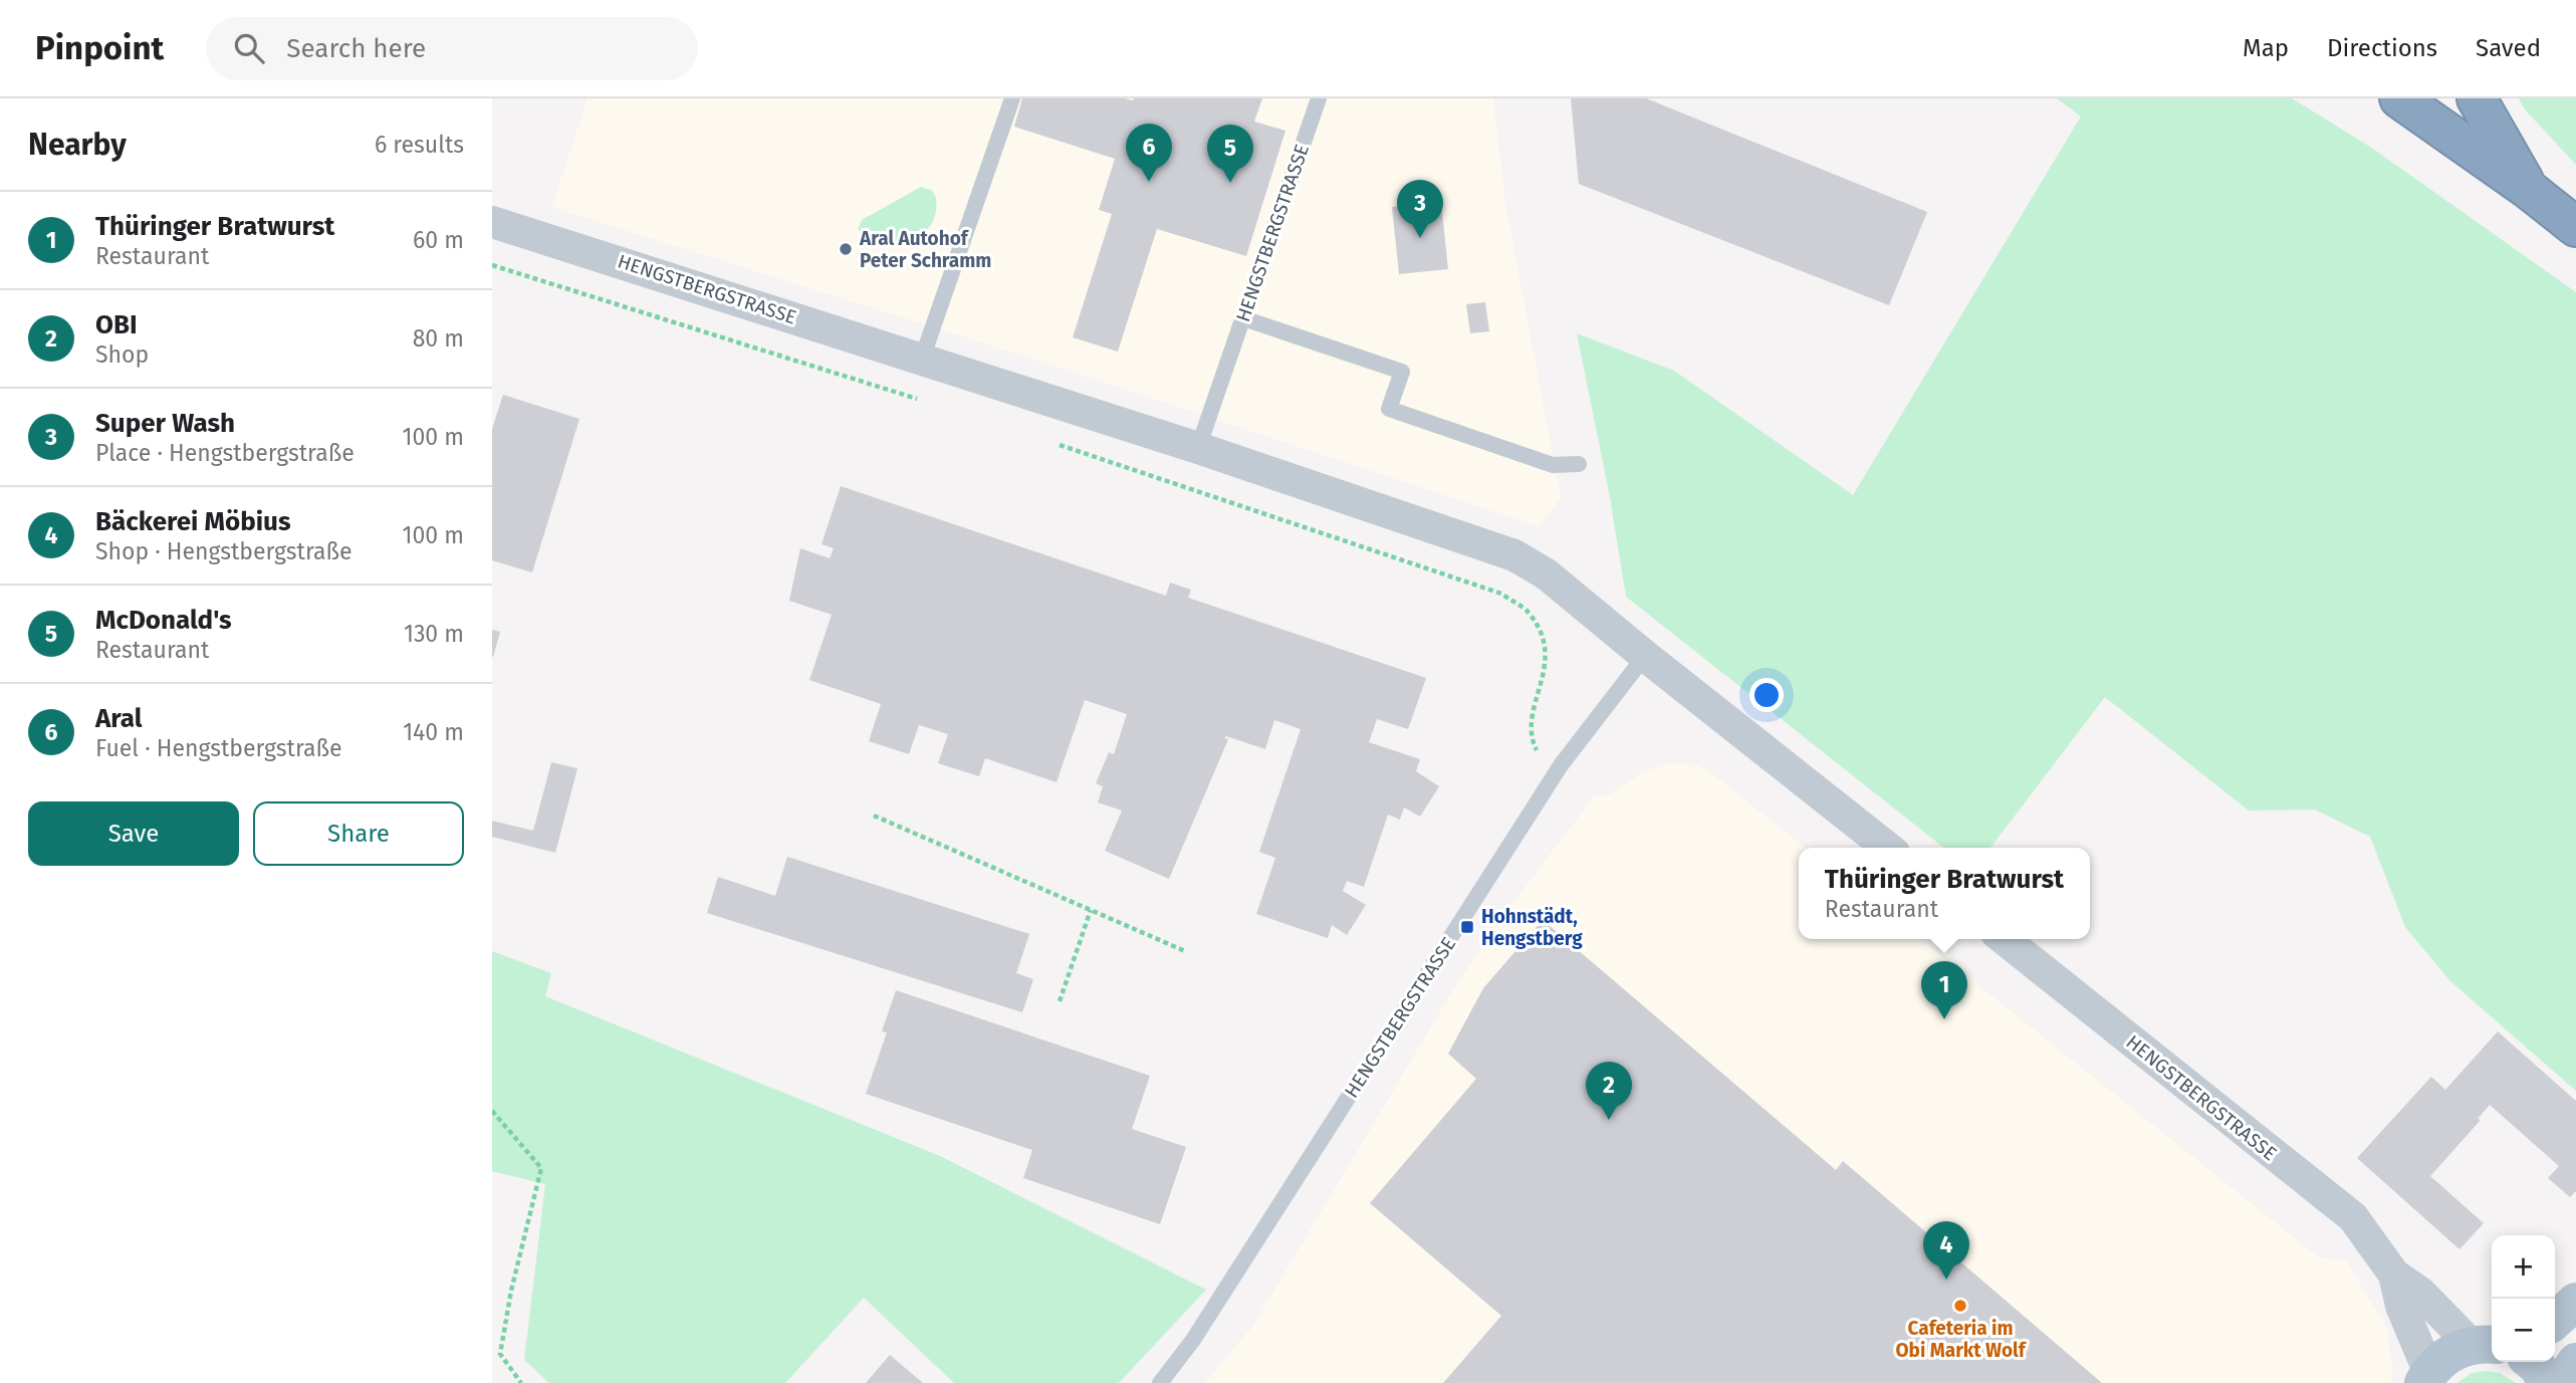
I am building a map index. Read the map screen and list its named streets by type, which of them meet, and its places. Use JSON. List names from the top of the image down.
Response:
{
  "streets": {
    "street": ["HENGSTBERGSTRASSE"]
  },
  "places": {
    "other": ["Aral Autohof Peter Schramm", "Cafeteria im Obi Markt Wolf"],
    "transit": ["Hohnstädt, Hengstberg"]
  },
  "page": {
    "header": "Pinpoint",
    "search": "Search here",
    "nav": ["Map", "Directions", "Saved"],
    "heading": ["Nearby", "6 results"],
    "pins": [
      "6",
      "5",
      "3",
      "1",
      "2",
      "4"
    ],
    "list": [
      {
        "mark": "1",
        "name": "Thüringer Bratwurst",
        "note": "Restaurant",
        "value": "60 m"
      },
      {
        "mark": "2",
        "name": "OBI",
        "note": "Shop",
        "value": "80 m"
      },
      {
        "mark": "3",
        "name": "Super Wash",
        "note": "Place · Hengstbergstraße",
        "value": "100 m"
      },
      {
        "mark": "4",
        "name": "Bäckerei Möbius",
        "note": "Shop · Hengstbergstraße",
        "value": "100 m"
      },
      {
        "mark": "5",
        "name": "McDonald's",
        "note": "Restaurant",
        "value": "130 m"
      },
      {
        "mark": "6",
        "name": "Aral",
        "note": "Fuel · Hengstbergstraße",
        "value": "140 m"
      }
    ],
    "buttons": ["Save", "Share"],
    "popup": ["Thüringer Bratwurst", "Restaurant"],
    "map_buttons": ["+", "−"]
  }
}
